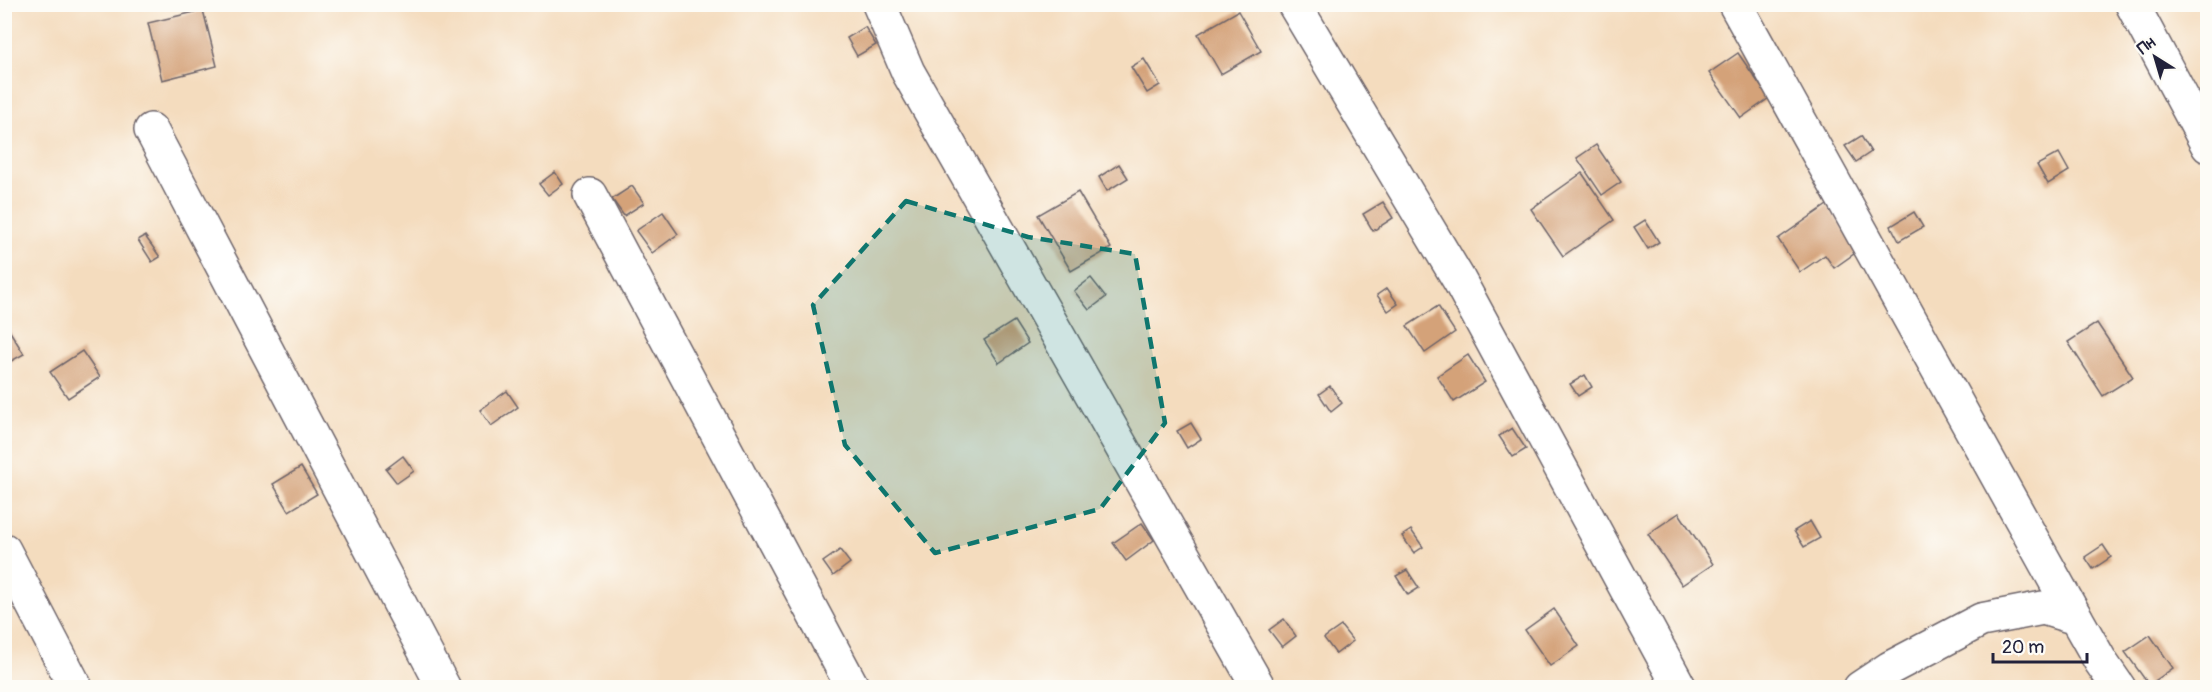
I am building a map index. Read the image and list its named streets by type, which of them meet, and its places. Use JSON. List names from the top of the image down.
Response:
{
  "scale_bar": "20 m",
  "north": "top left"
}
